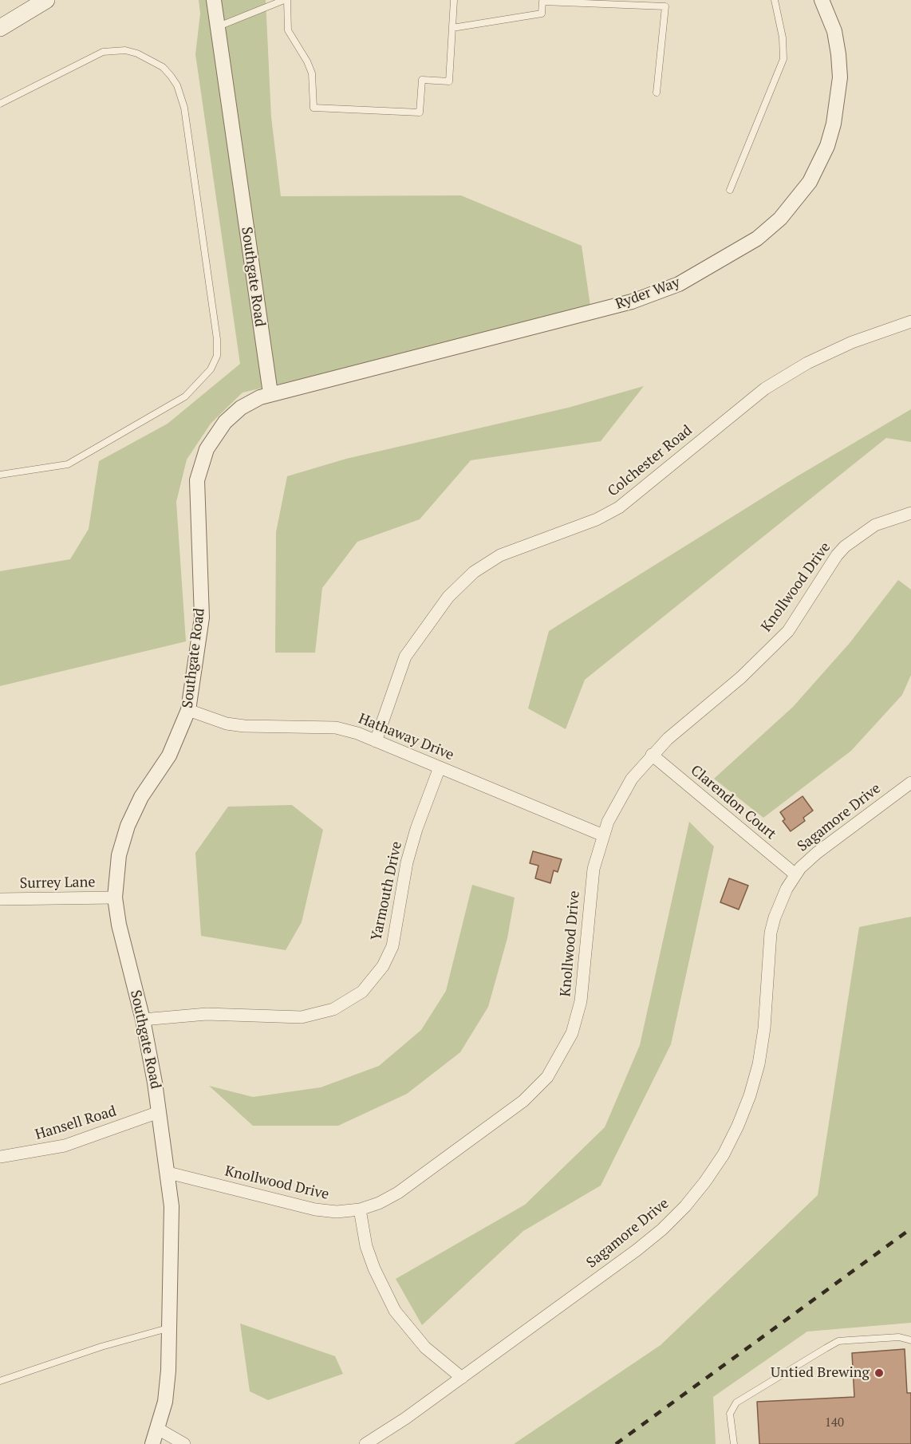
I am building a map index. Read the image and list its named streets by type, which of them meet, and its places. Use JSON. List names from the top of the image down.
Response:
{
  "streets": {
    "street": [
      "Southgate Road",
      "Ryder Way",
      "Colchester Road",
      "Knollwood Drive",
      "Hathaway Drive",
      "Clarendon Court",
      "Sagamore Drive",
      "Surrey Lane",
      "Yarmouth Drive",
      "Hansell Road"
    ]
  },
  "crossings": [
    ["Southgate Road", "Ryder Way"],
    ["Southgate Road", "Knollwood Drive"],
    ["Southgate Road", "Hathaway Drive"],
    ["Southgate Road", "Surrey Lane"],
    ["Southgate Road", "Yarmouth Drive"],
    ["Southgate Road", "Hansell Road"],
    ["Colchester Road", "Hathaway Drive"],
    ["Knollwood Drive", "Hathaway Drive"],
    ["Knollwood Drive", "Clarendon Court"],
    ["Hathaway Drive", "Yarmouth Drive"],
    ["Clarendon Court", "Sagamore Drive"]
  ],
  "places": ["Untied Brewing"],
  "house_numbers": ["140"]
}
